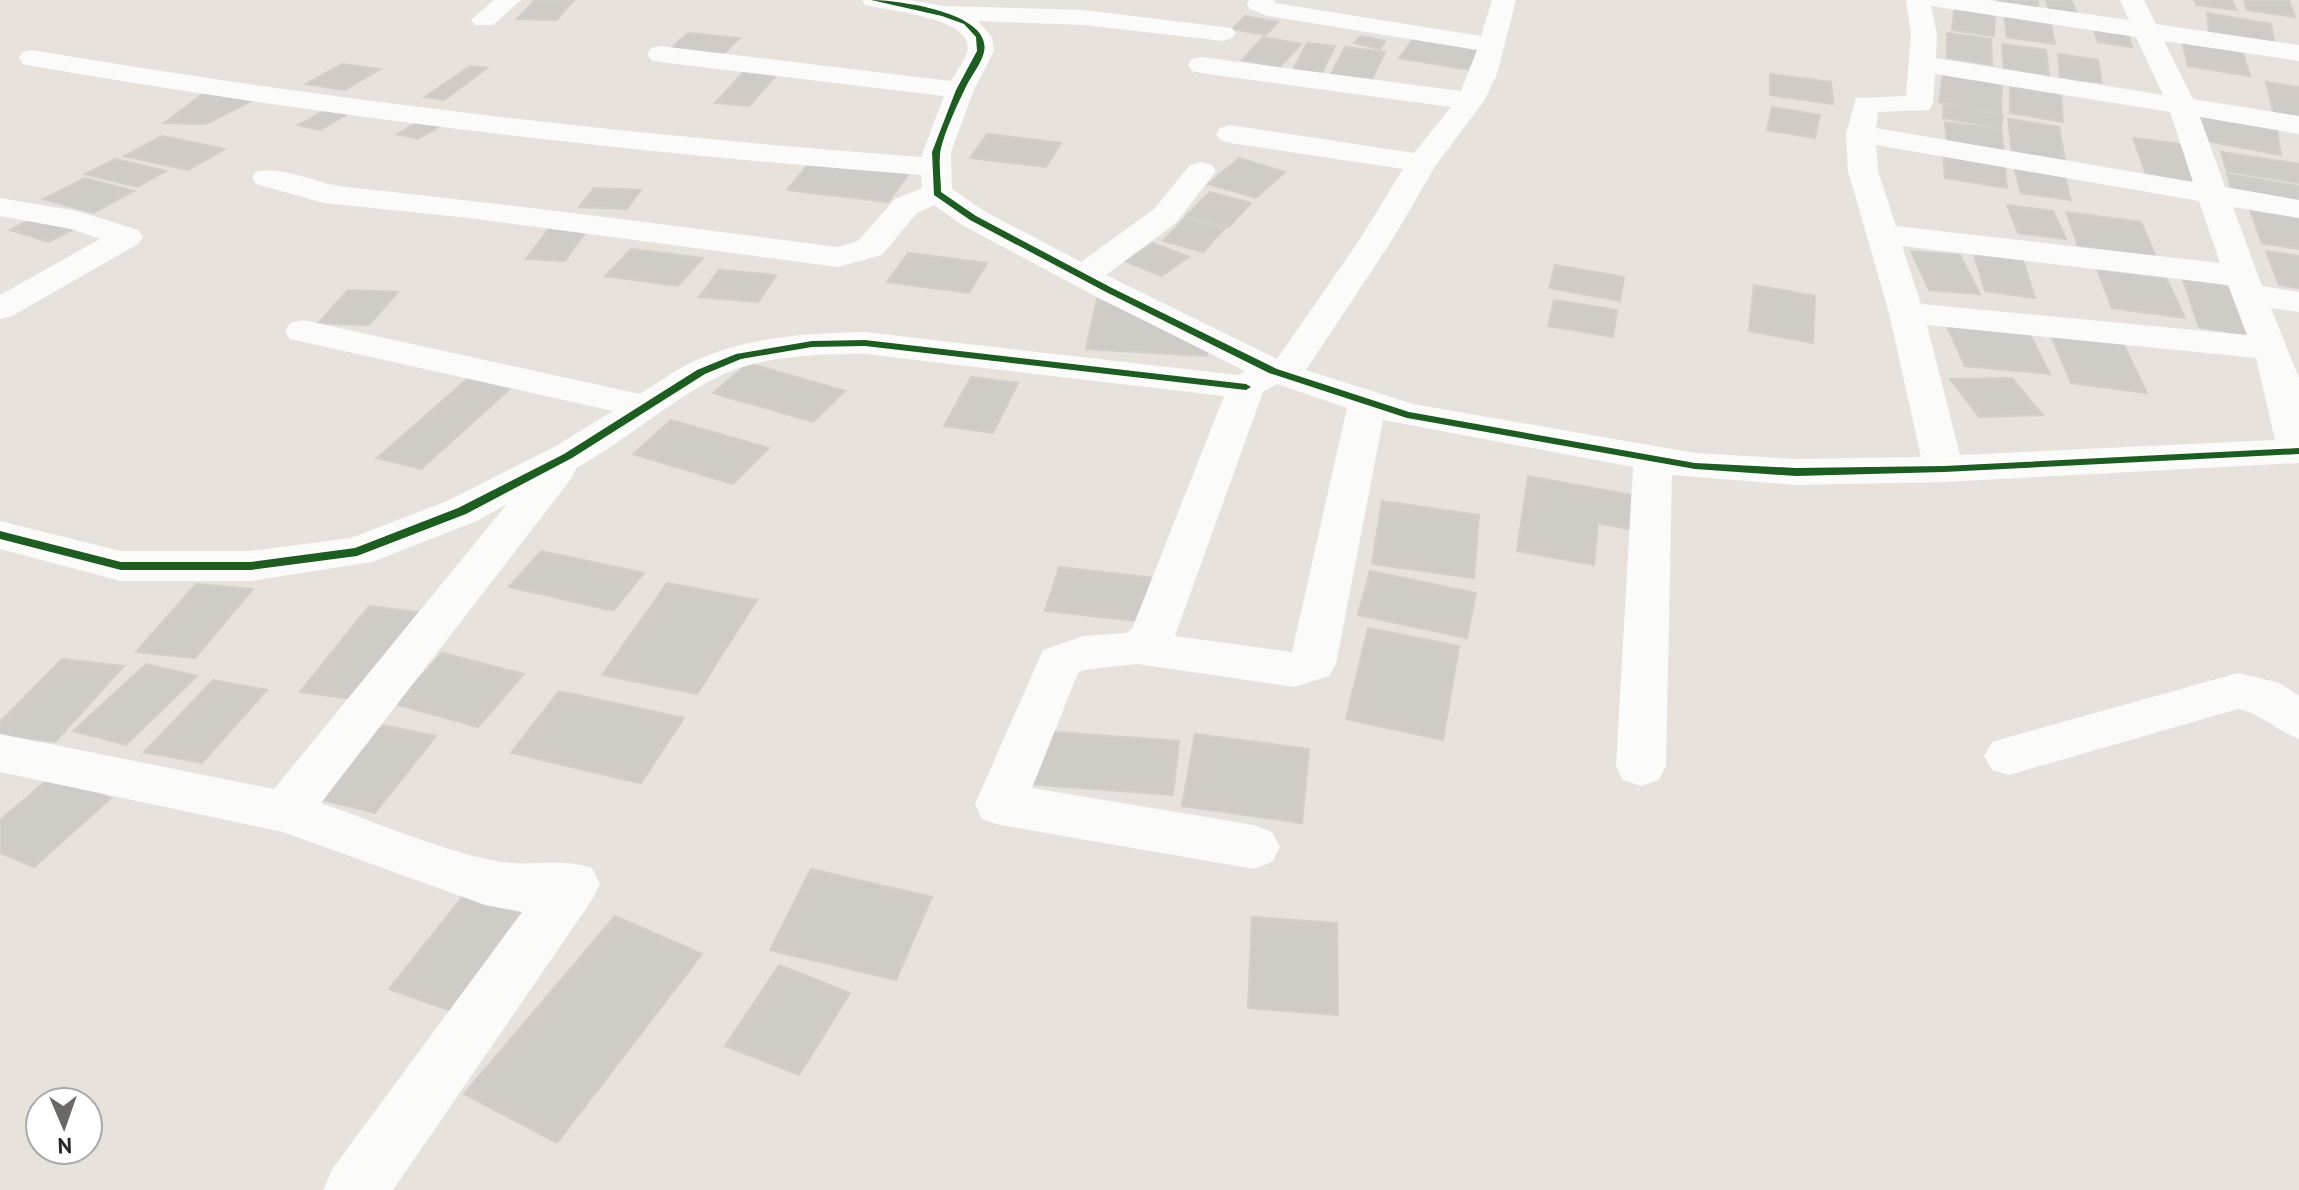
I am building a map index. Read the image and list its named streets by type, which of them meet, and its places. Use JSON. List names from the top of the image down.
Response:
{
  "north": "bottom"
}
